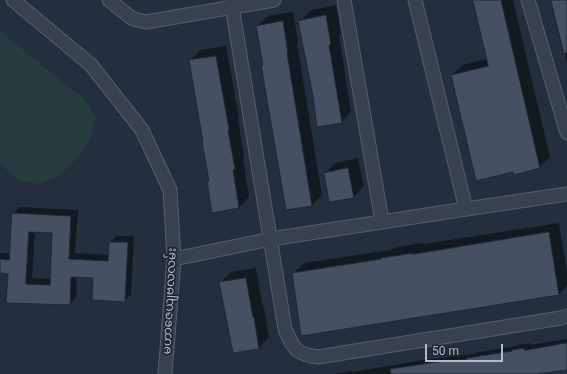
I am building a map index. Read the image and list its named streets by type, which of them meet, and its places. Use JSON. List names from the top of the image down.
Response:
{
  "streets": {
    "street": ["မဟာဇေယျဗလလမ်း"]
  },
  "scale_bar": "50 m"
}
